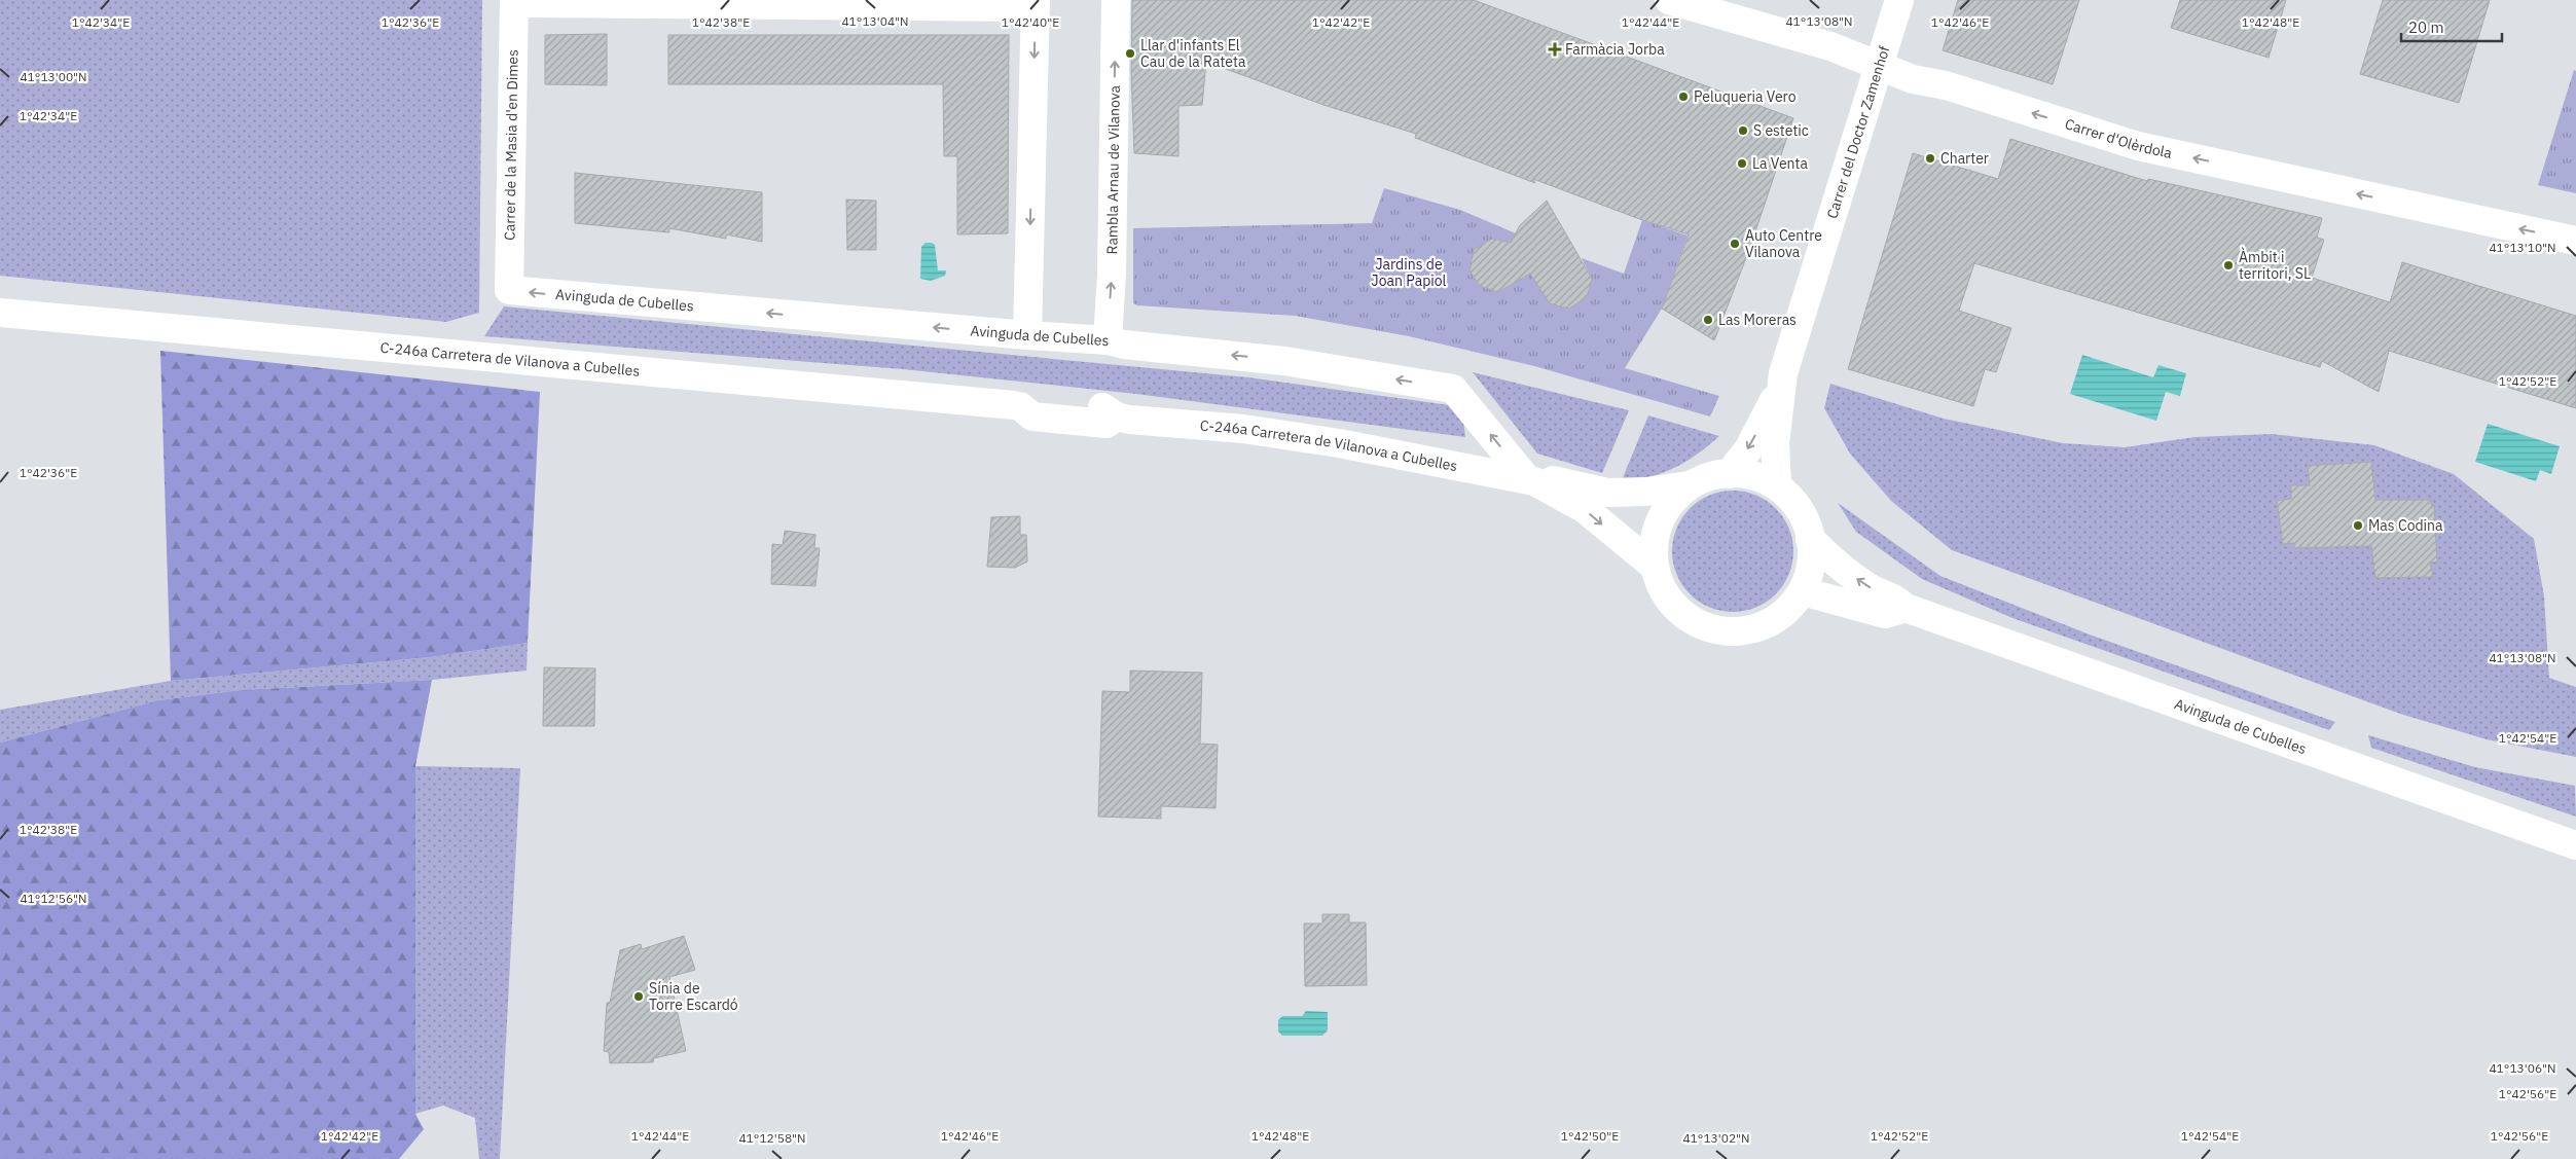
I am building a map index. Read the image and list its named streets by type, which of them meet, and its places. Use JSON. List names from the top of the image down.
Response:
{
  "streets": {
    "street": [
      "Carrer del Doctor Zamenhof",
      "Carrer d'Olèrdola",
      "Carrer de la Masia d'en Dimes",
      "Rambla Arnau de Vilanova",
      "Avinguda de Cubelles",
      "C-246a Carretera de Vilanova a Cubelles"
    ]
  },
  "crossings": [
    ["Carrer del Doctor Zamenhof", "Carrer d'Olèrdola"],
    ["Carrer de la Masia d'en Dimes", "Avinguda de Cubelles"],
    ["Rambla Arnau de Vilanova", "Avinguda de Cubelles"],
    ["Avinguda de Cubelles", "C-246a Carretera de Vilanova a Cubelles"]
  ],
  "one_way": ["Carrer d'Olèrdola", "Avinguda de Cubelles"],
  "parks": ["Jardins de Joan Papiol"],
  "places": {
    "health": ["Farmàcia Jorba"],
    "other": [
      "Llar d'infants El Cau de la Rateta",
      "Peluqueria Vero",
      "S estetic",
      "Charter",
      "La Venta",
      "Auto Centre Vilanova",
      "Àmbit i territori, SL",
      "Las Moreras",
      "Mas Codina",
      "Sínia de Torre Escardó"
    ]
  },
  "scale_bar": "20 m",
  "coordinates": [
    "41°13'04\"N",
    "41°13'08\"N",
    "1°42'36\"E",
    "1°42'38\"E",
    "1°42'40\"E",
    "1°42'42\"E",
    "1°42'44\"E",
    "1°42'46\"E",
    "1°42'48\"E",
    "1°42'34\"E",
    "41°13'00\"N",
    "41°13'10\"N",
    "1°42'52\"E",
    "1°42'54\"E",
    "41°12'56\"N",
    "41°13'06\"N",
    "1°42'56\"E",
    "1°42'50\"E",
    "41°12'58\"N",
    "41°13'02\"N"
  ]
}
